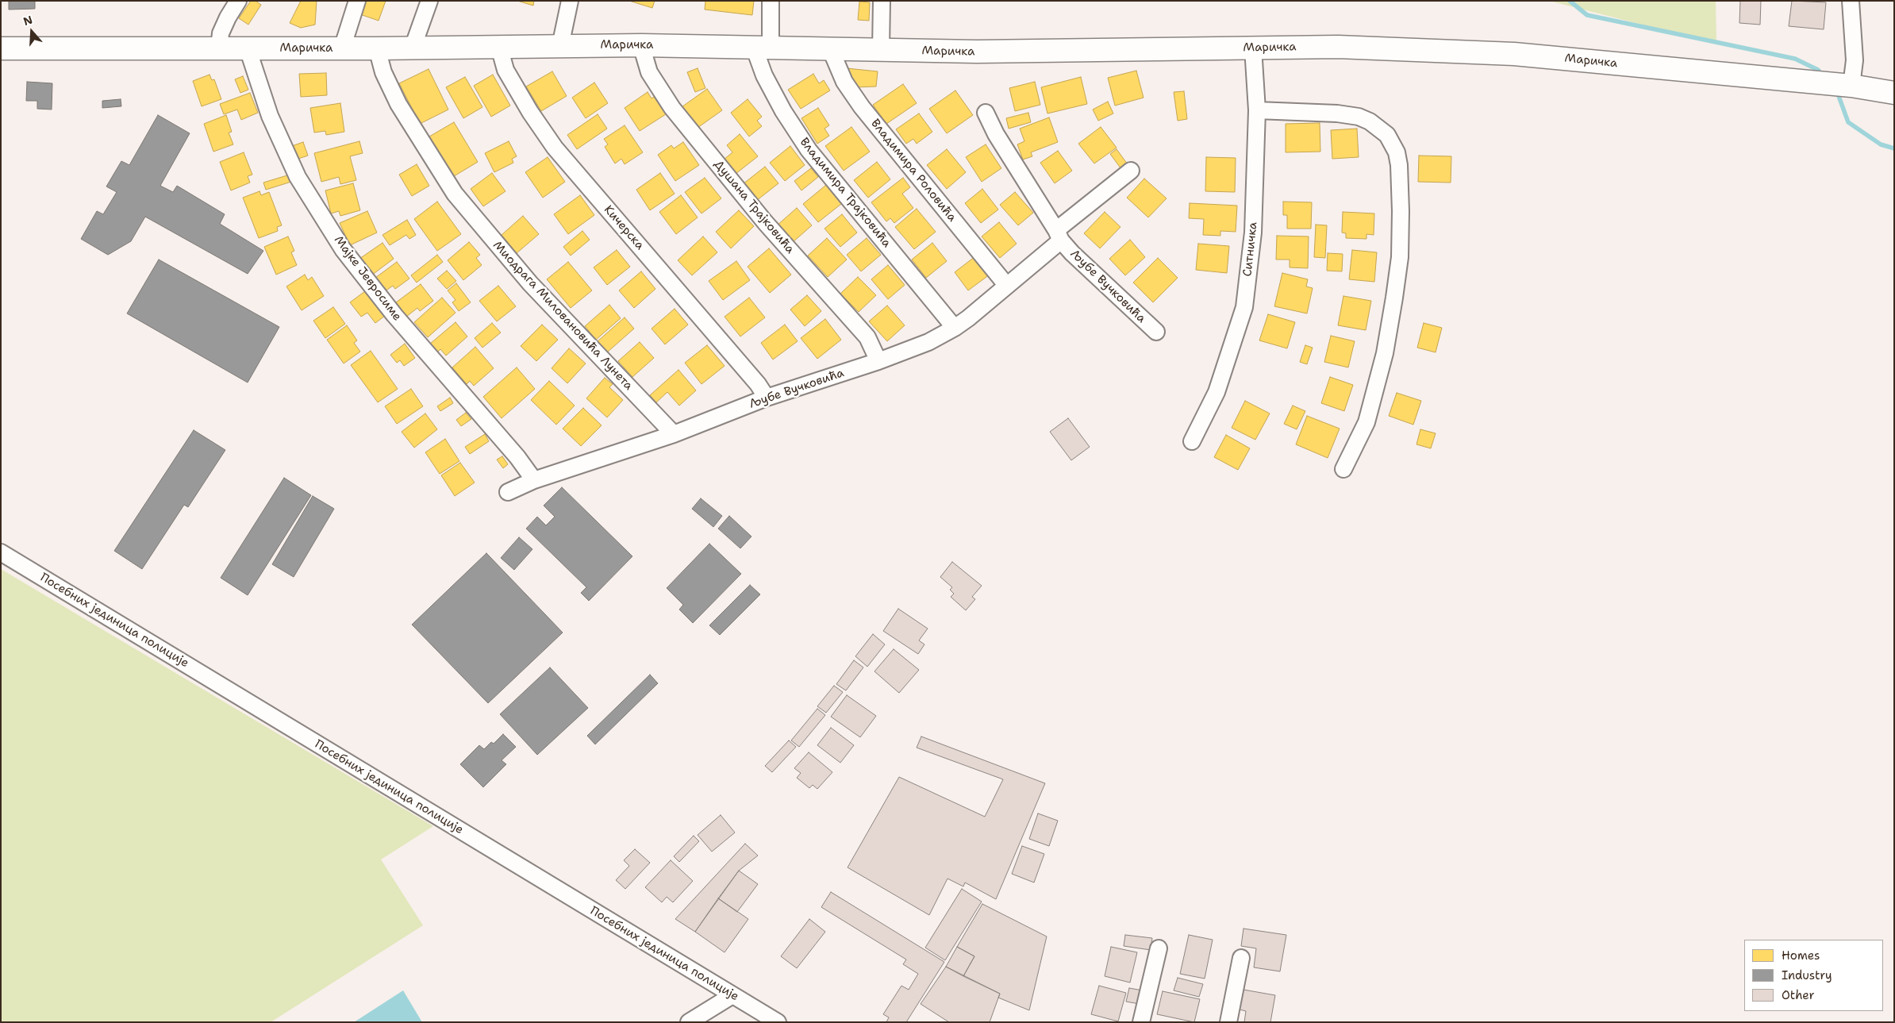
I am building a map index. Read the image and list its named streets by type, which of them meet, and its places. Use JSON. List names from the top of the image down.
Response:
{
  "streets": {
    "street": [
      "Маричка",
      "Владимира Роловића",
      "Владимира Трајковића",
      "Душана Трајковића",
      "Кичерска",
      "Ситничка",
      "Мајке Јевросиме",
      "Љубе Вучковића",
      "Миодрага Миловановића Лунета",
      "Посебних јединица полиције"
    ]
  },
  "crossings": [
    ["Маричка", "Владимира Роловића"],
    ["Маричка", "Владимира Трајковића"],
    ["Маричка", "Душана Трајковића"],
    ["Маричка", "Кичерска"],
    ["Маричка", "Ситничка"],
    ["Маричка", "Мајке Јевросиме"],
    ["Маричка", "Миодрага Миловановића Лунета"],
    ["Владимира Роловића", "Љубе Вучковића"],
    ["Владимира Трајковића", "Љубе Вучковића"],
    ["Душана Трајковића", "Љубе Вучковића"],
    ["Кичерска", "Љубе Вучковића"],
    ["Мајке Јевросиме", "Љубе Вучковића"],
    ["Љубе Вучковића", "Миодрага Миловановића Лунета"]
  ],
  "legend": ["Homes", "Industry", "Other"],
  "north": "top"
}
